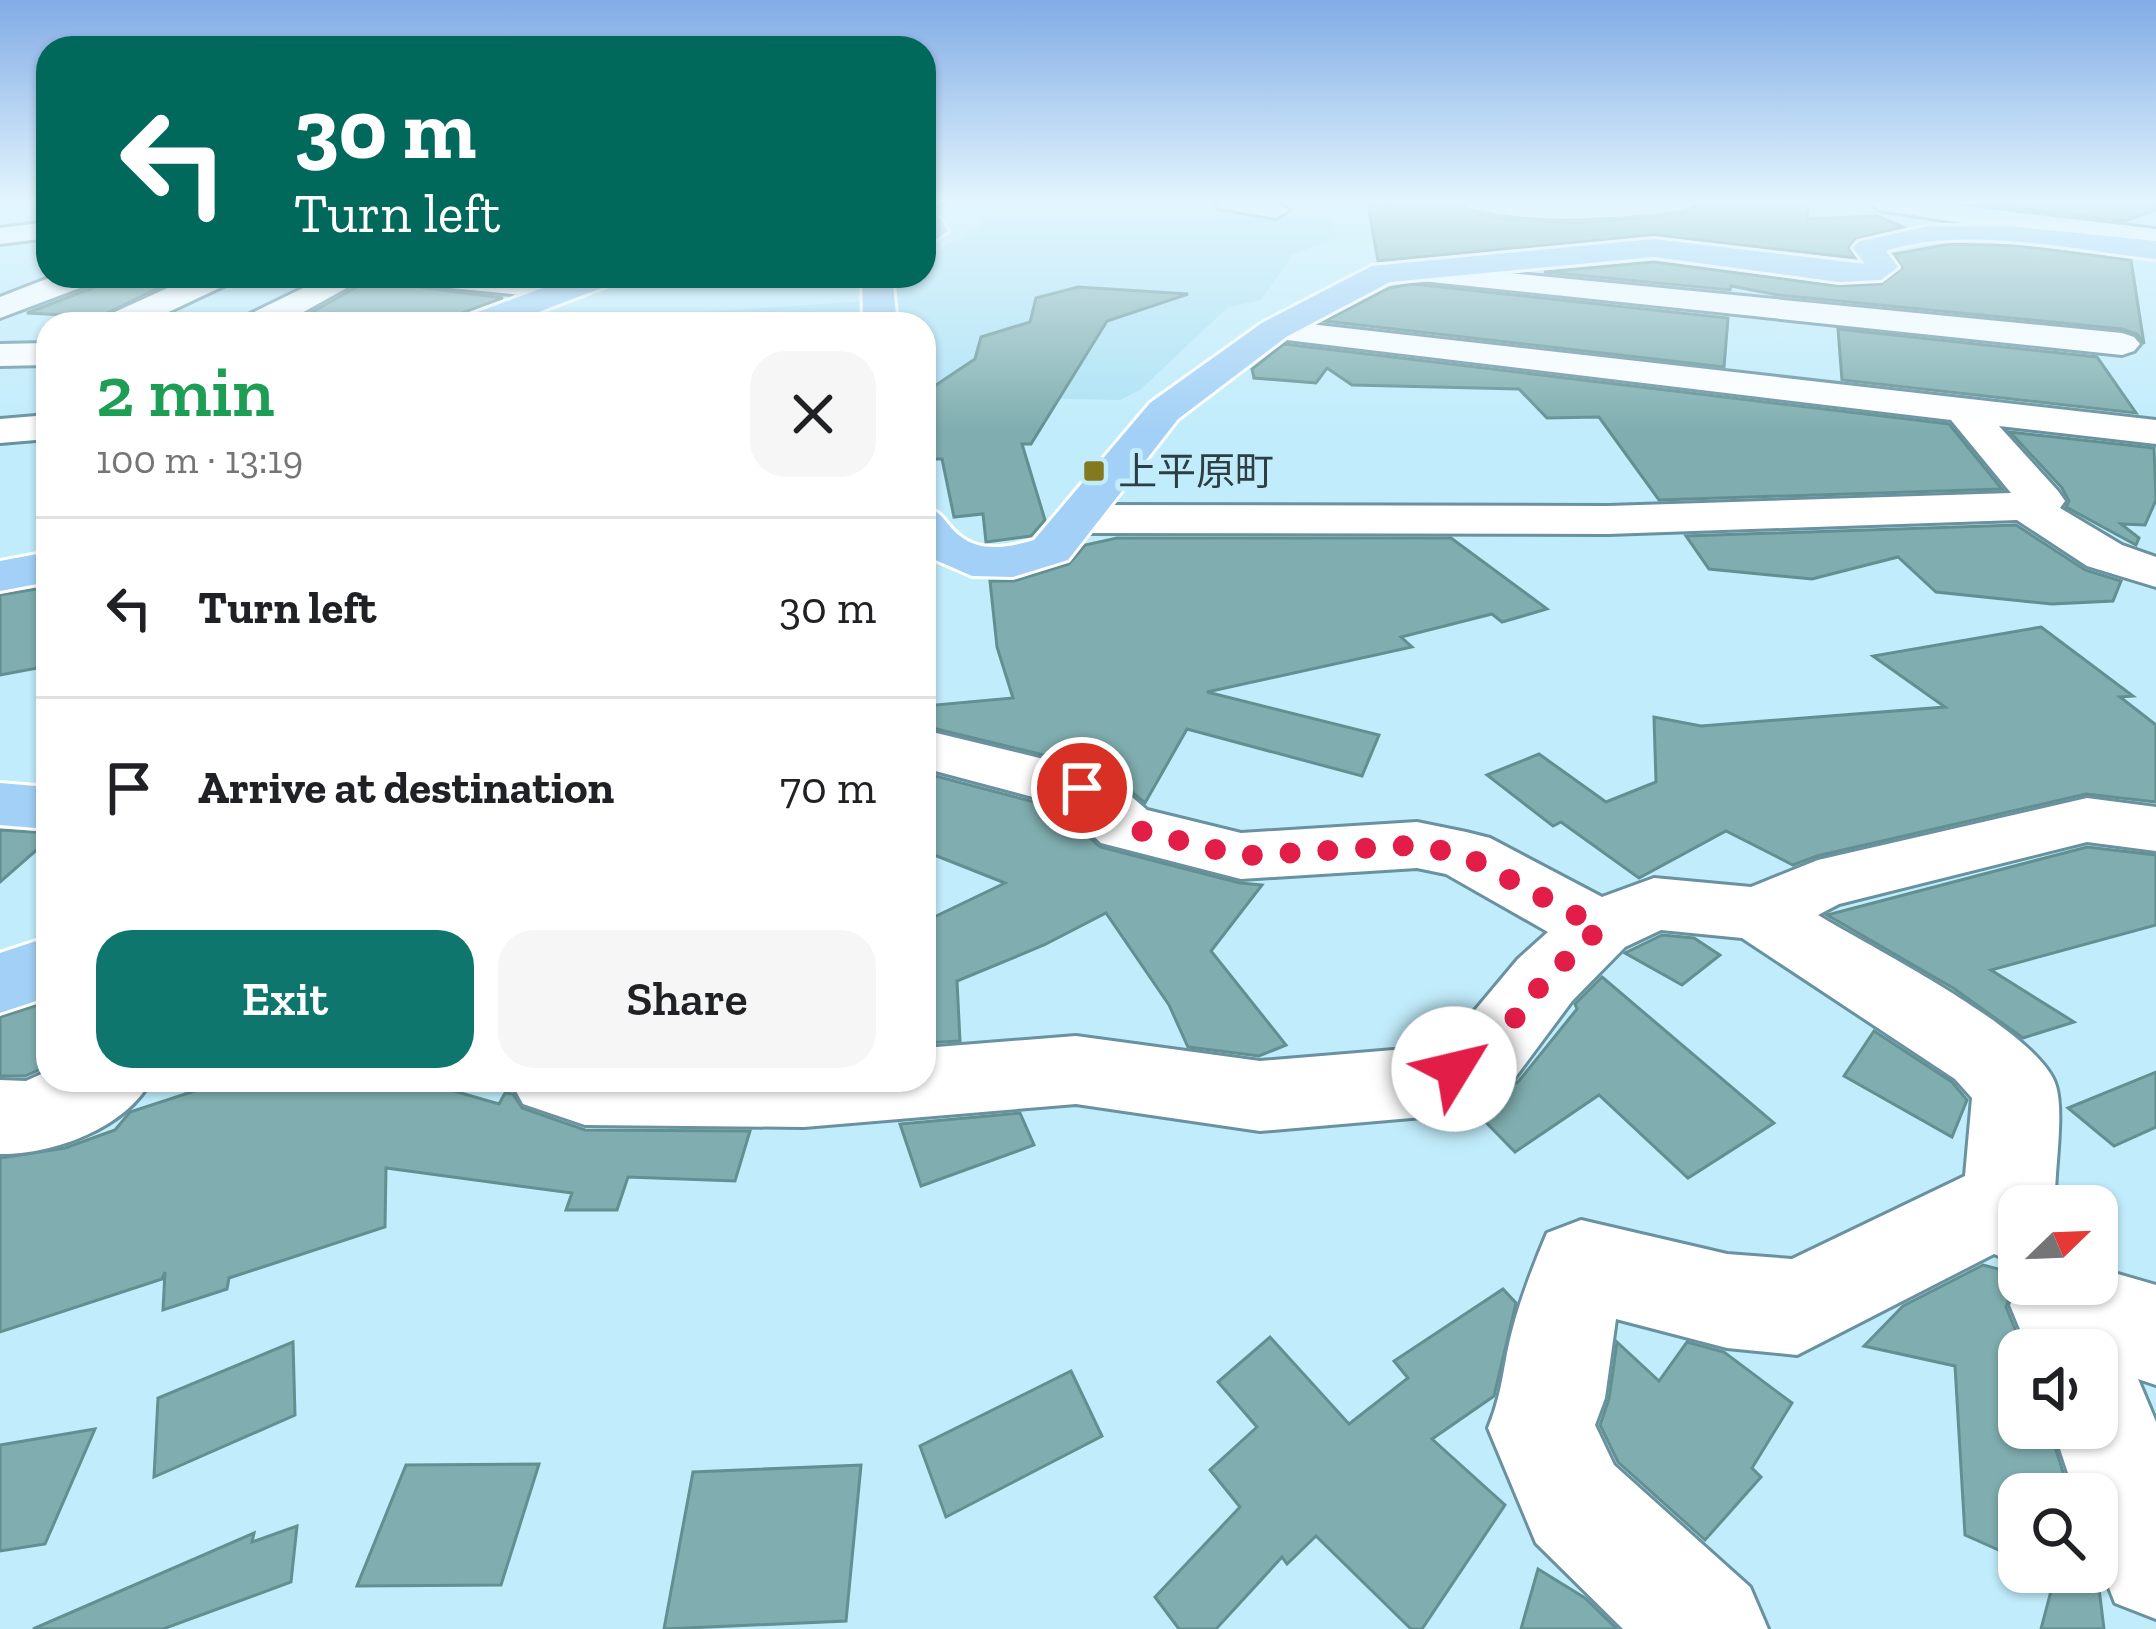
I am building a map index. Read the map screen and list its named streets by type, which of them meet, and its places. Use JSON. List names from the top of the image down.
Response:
{
  "places": {
    "transit": ["上平原町"]
  },
  "north": "top right",
  "page": {
    "turn": ["30 m", "Turn left"],
    "heading": ["2 min", "100 m · 13:19"],
    "list": [
      {
        "name": "Turn left",
        "value": "30 m"
      },
      {
        "name": "Arrive at destination",
        "value": "70 m"
      }
    ],
    "buttons": ["Exit", "Share"]
  }
}
